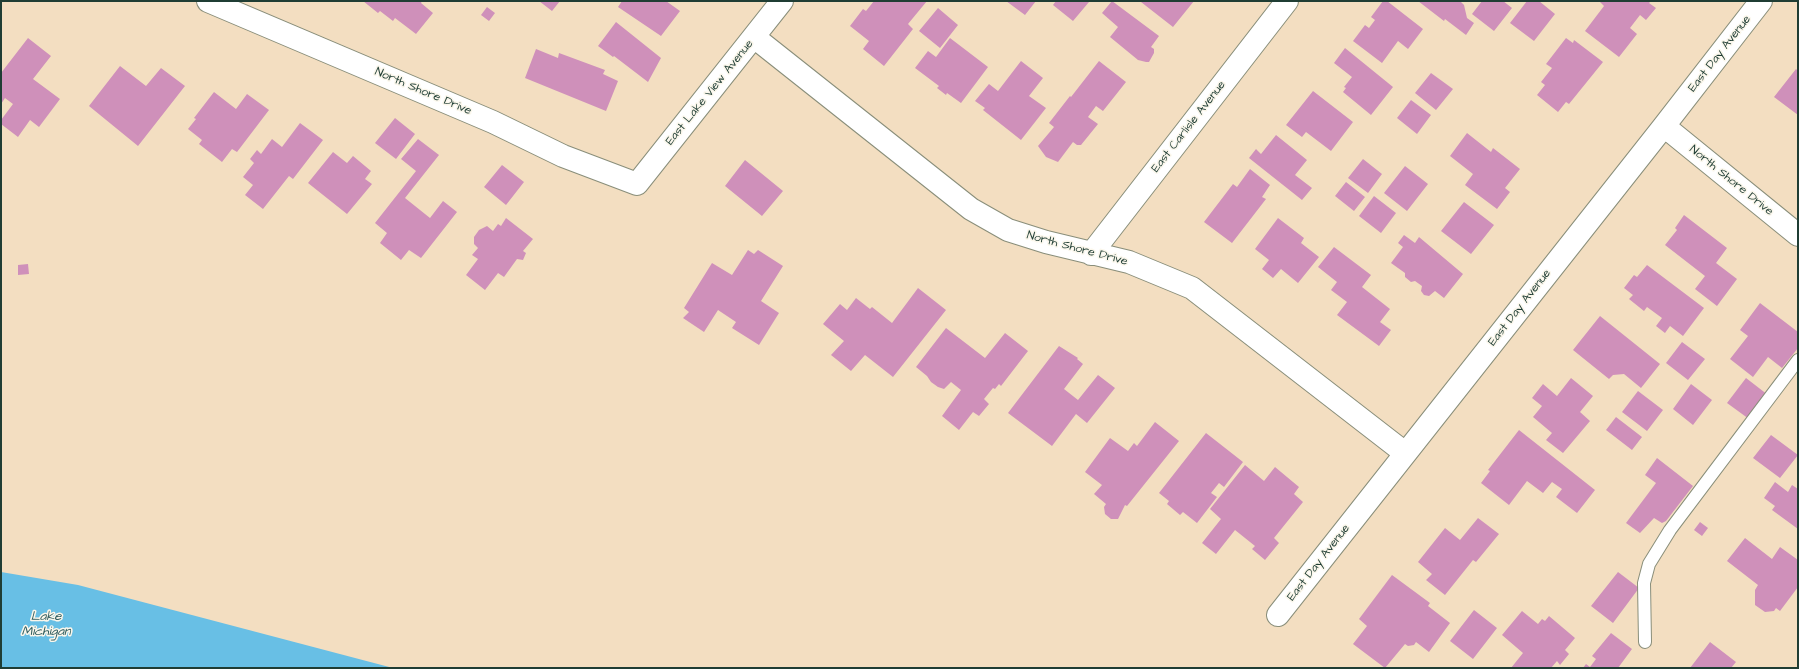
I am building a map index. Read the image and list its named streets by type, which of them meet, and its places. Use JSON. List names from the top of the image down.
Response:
{
  "streets": {
    "street": [
      "East Day Avenue",
      "North Shore Drive",
      "East Lake View Avenue",
      "East Carlisle Avenue"
    ]
  },
  "crossings": [
    ["East Day Avenue", "North Shore Drive"],
    ["North Shore Drive", "East Lake View Avenue"],
    ["North Shore Drive", "East Carlisle Avenue"]
  ],
  "water": ["Lake Michigan"]
}
